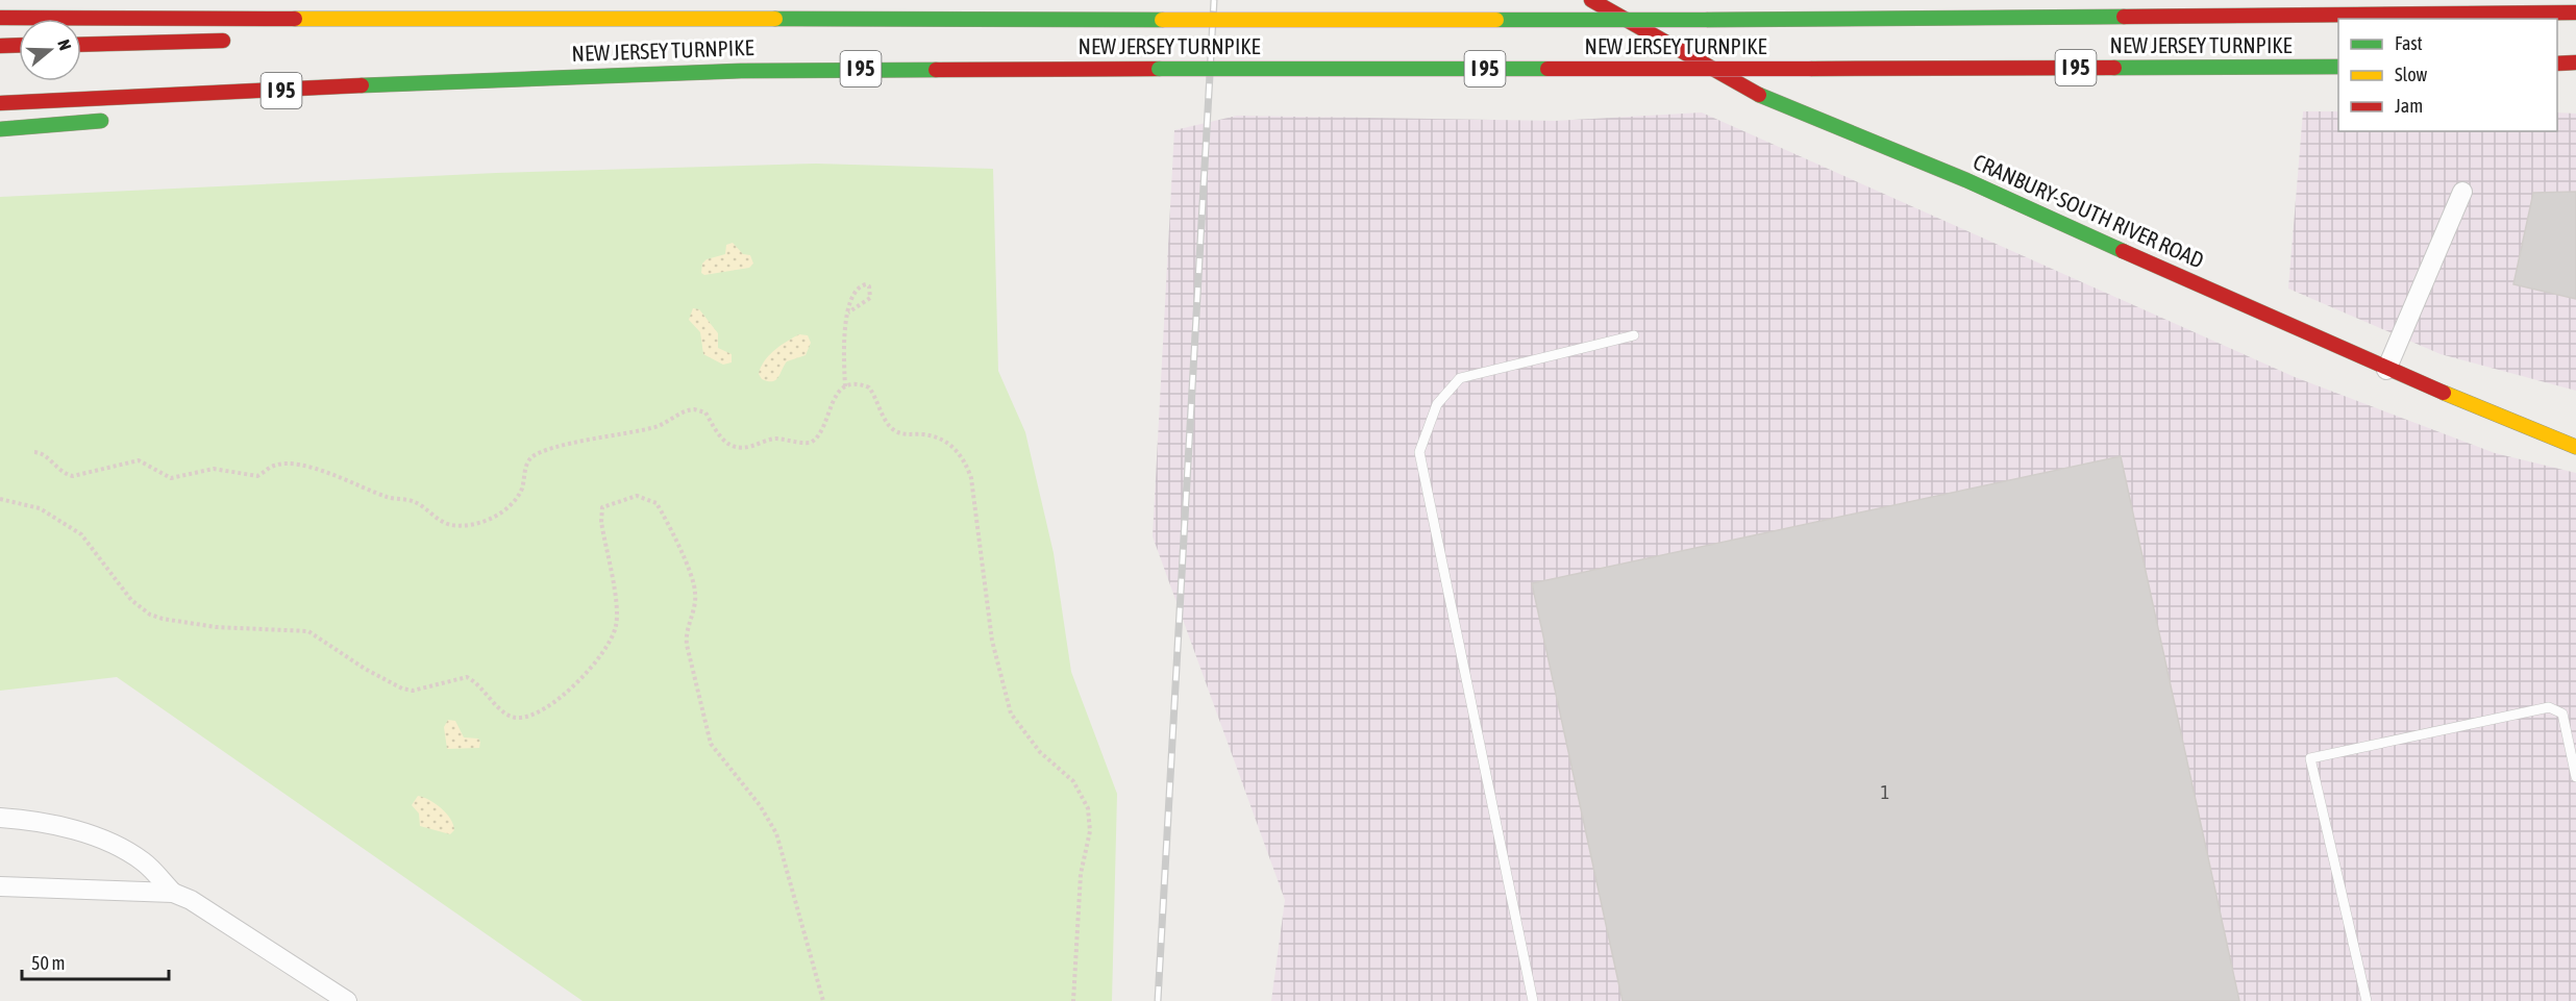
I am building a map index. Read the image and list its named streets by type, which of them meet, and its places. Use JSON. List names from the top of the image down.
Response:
{
  "streets": {
    "main road": ["NEW JERSEY TURNPIKE", "I 95", "CRANBURY-SOUTH RIVER ROAD"]
  },
  "house_numbers": ["1"],
  "legend": ["Fast", "Slow", "Jam"],
  "scale_bar": "50 m",
  "north": "right"
}
